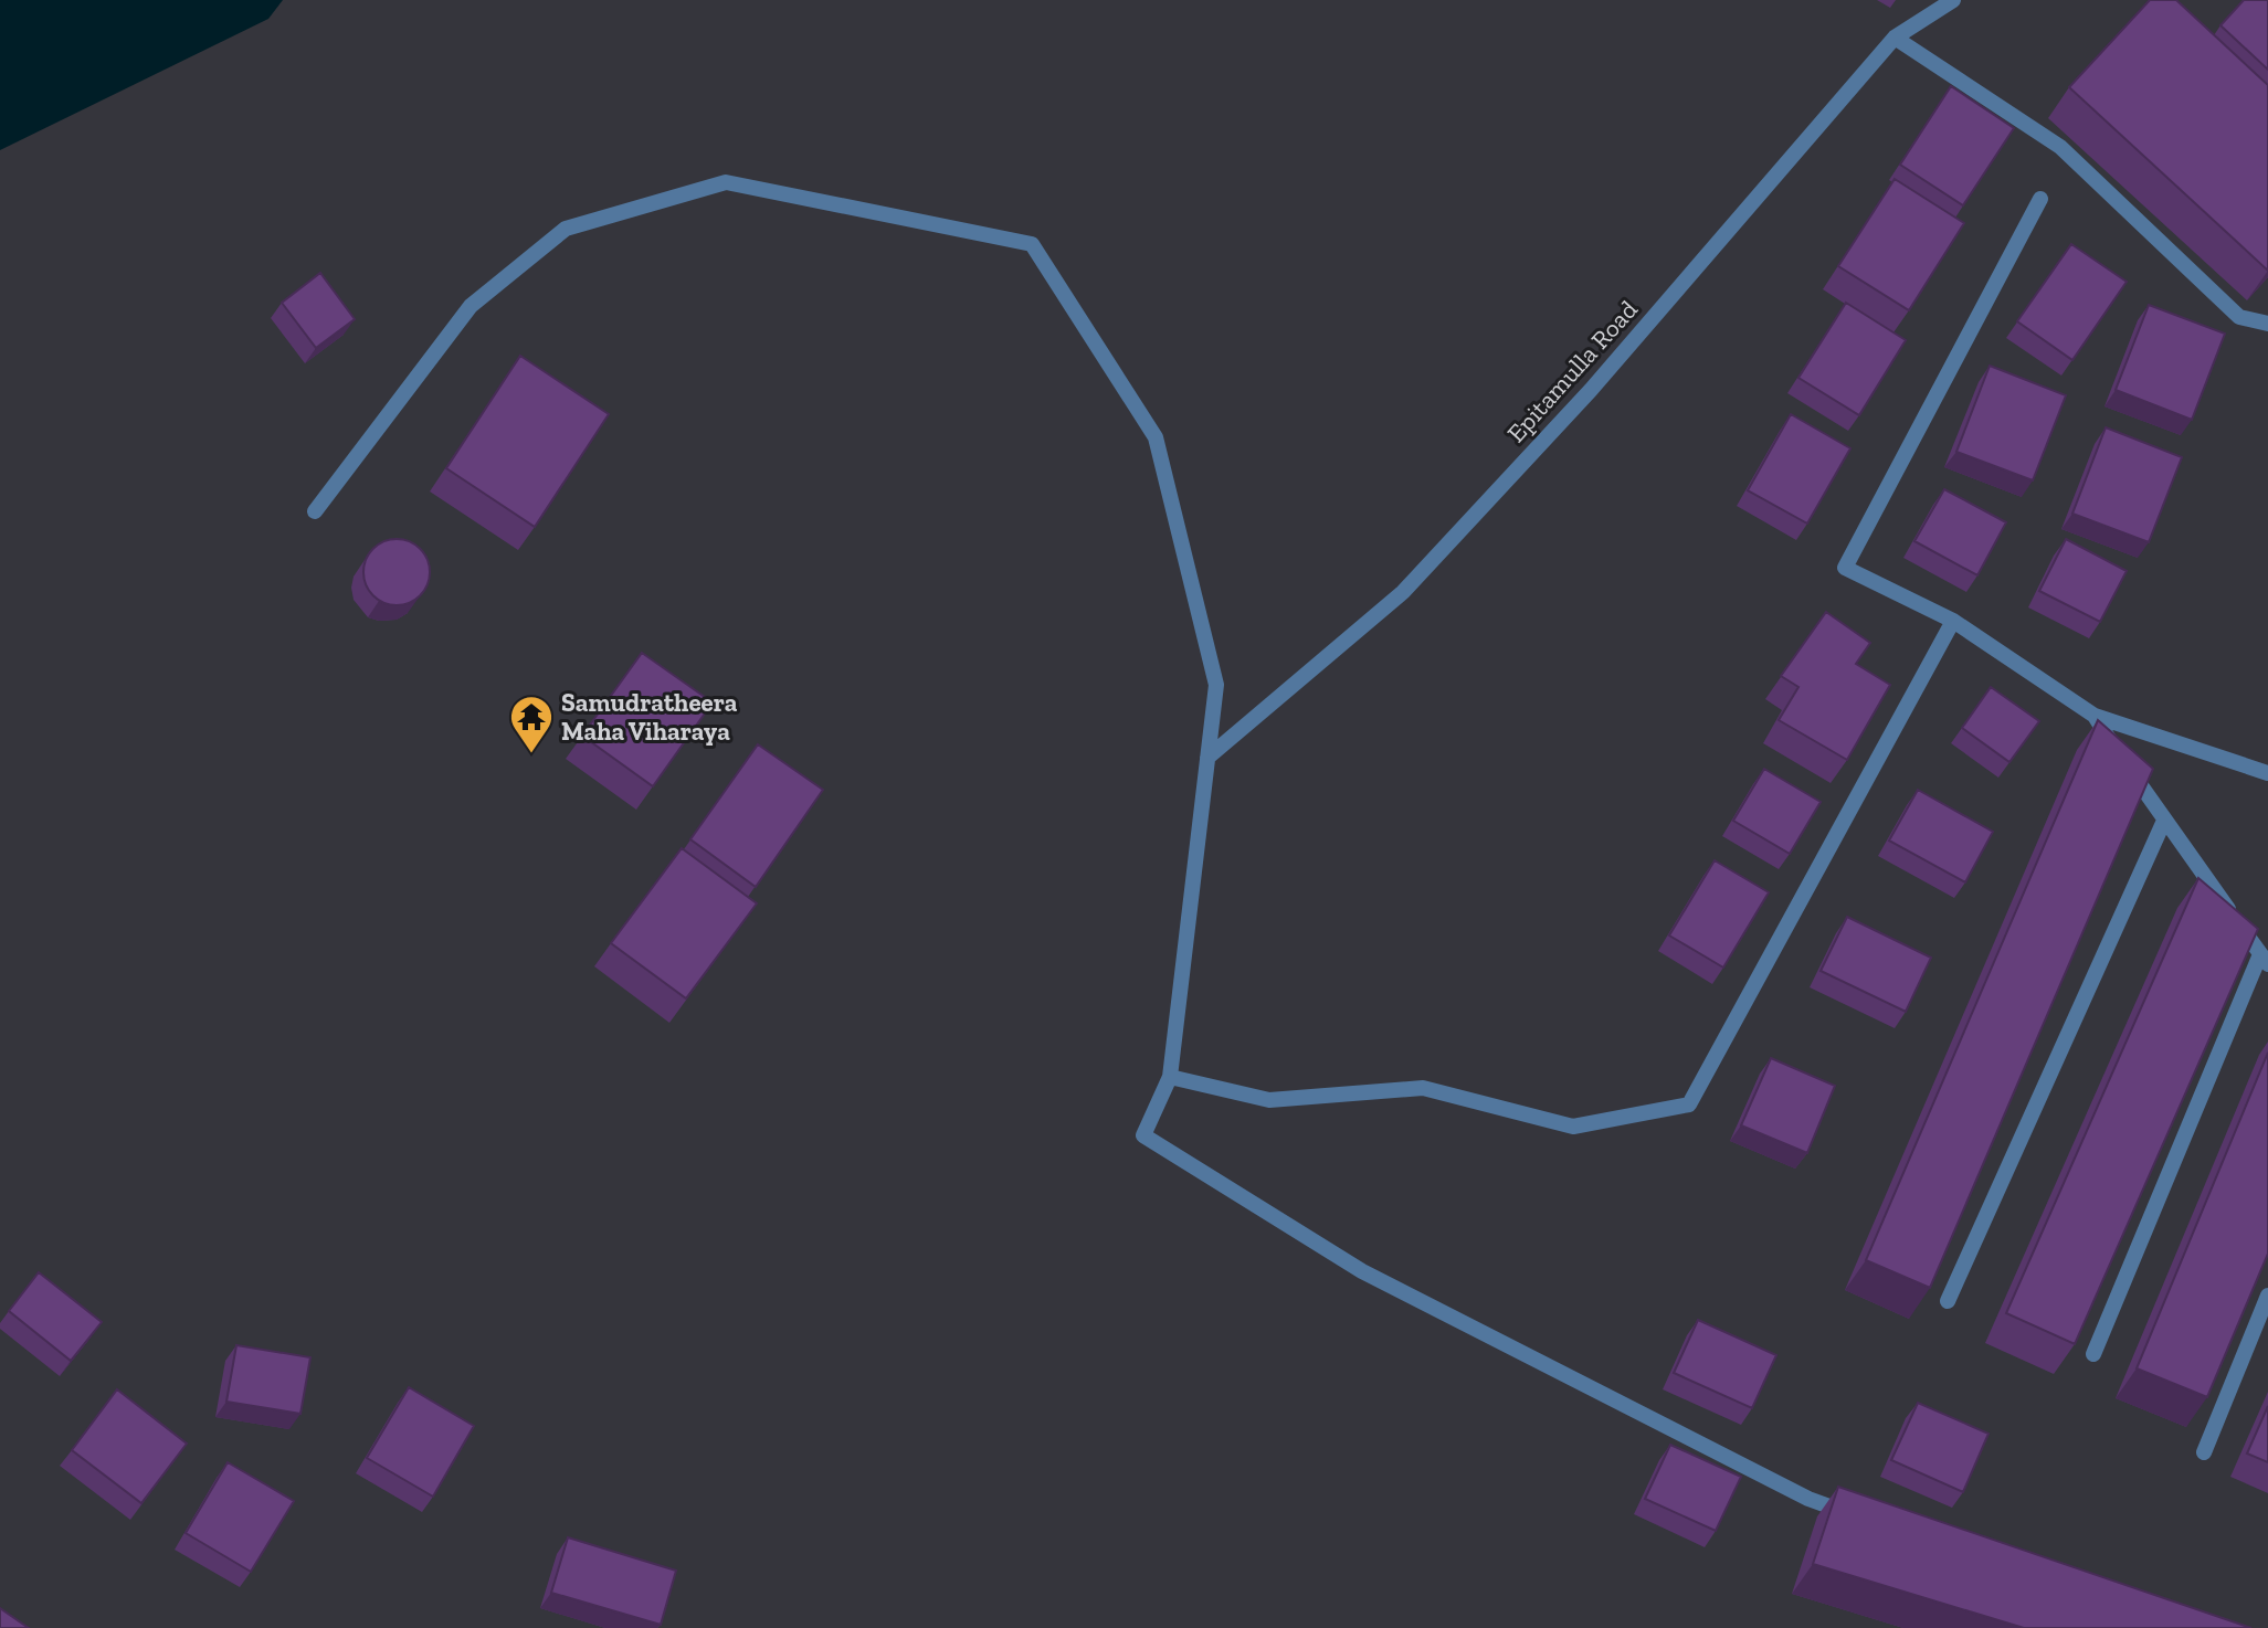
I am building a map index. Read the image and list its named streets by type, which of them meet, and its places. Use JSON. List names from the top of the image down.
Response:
{
  "streets": {
    "street": ["Epitamulla Road"]
  },
  "places": {
    "temple": ["Samudratheera Maha Viharaya"]
  }
}
